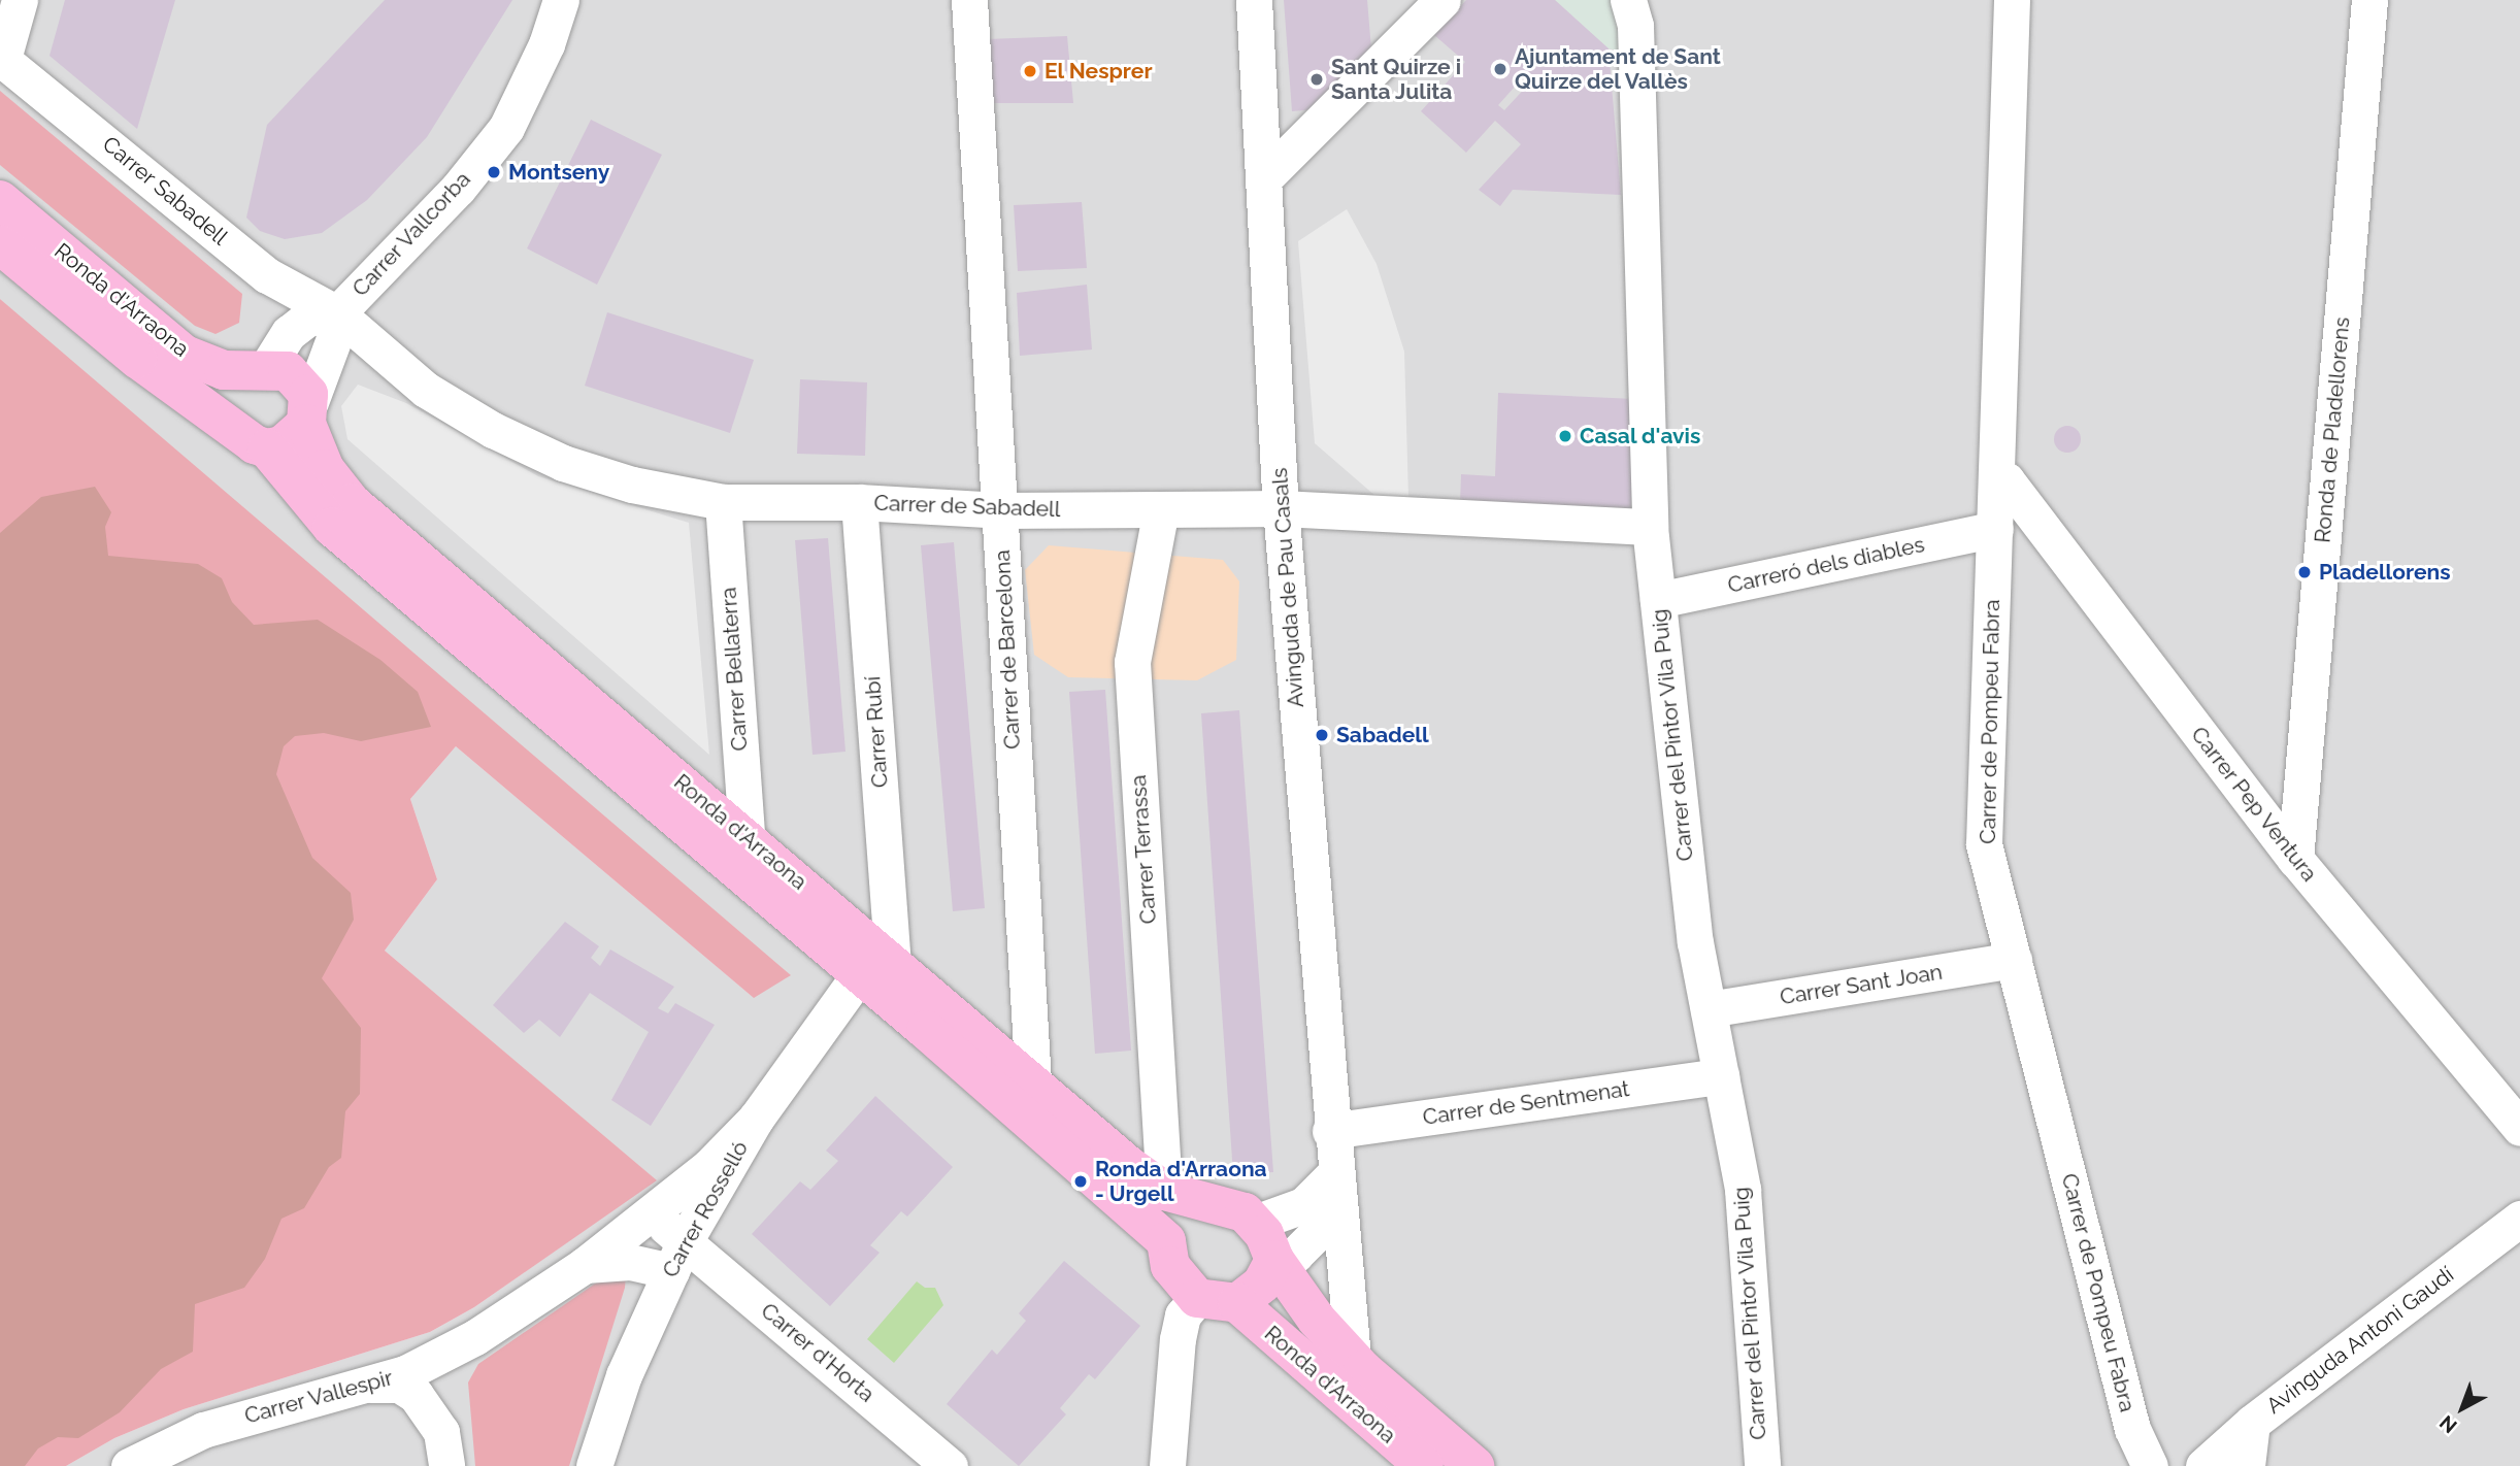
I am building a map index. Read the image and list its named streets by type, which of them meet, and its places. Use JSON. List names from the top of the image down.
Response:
{
  "streets": {
    "street": [
      "Carrer Sabadell",
      "Carrer Vallcorba",
      "Ronda d'Arraona",
      "Ronda de Pladellorens",
      "Carrer de Sabadell",
      "Carreró dels diables",
      "Avinguda de Pau Casals",
      "Carrer de Barcelona",
      "Carrer Bellaterra",
      "Carrer de Pompeu Fabra",
      "Carrer Rubí",
      "Carrer del Pintor Vila Puig",
      "Carrer Pep Ventura",
      "Carrer Terrassa",
      "Carrer Sant Joan",
      "Carrer de Sentmenat",
      "Carrer Rosselló",
      "Avinguda Antoni Gaudí",
      "Carrer d'Horta",
      "Carrer Vallespir"
    ]
  },
  "crossings": [
    ["Carrer Sabadell", "Carrer Vallcorba"],
    ["Carrer Sabadell", "Carrer de Sabadell"],
    ["Carrer Vallcorba", "Ronda d'Arraona"],
    ["Carrer Vallcorba", "Carrer de Sabadell"],
    ["Ronda d'Arraona", "Avinguda de Pau Casals"],
    ["Ronda d'Arraona", "Carrer de Barcelona"],
    ["Ronda d'Arraona", "Carrer Bellaterra"],
    ["Ronda d'Arraona", "Carrer Rubí"],
    ["Ronda d'Arraona", "Carrer Terrassa"],
    ["Ronda d'Arraona", "Carrer Rosselló"],
    ["Ronda de Pladellorens", "Carrer Pep Ventura"],
    ["Carrer de Sabadell", "Avinguda de Pau Casals"],
    ["Carrer de Sabadell", "Carrer de Barcelona"],
    ["Carrer de Sabadell", "Carrer Bellaterra"],
    ["Carrer de Sabadell", "Carrer Rubí"],
    ["Carrer de Sabadell", "Carrer del Pintor Vila Puig"],
    ["Carrer de Sabadell", "Carrer Terrassa"],
    ["Carreró dels diables", "Carrer de Pompeu Fabra"],
    ["Carreró dels diables", "Carrer del Pintor Vila Puig"],
    ["Avinguda de Pau Casals", "Carrer de Sentmenat"],
    ["Carrer de Pompeu Fabra", "Carrer Pep Ventura"],
    ["Carrer de Pompeu Fabra", "Carrer Sant Joan"],
    ["Carrer Rubí", "Carrer Rosselló"],
    ["Carrer del Pintor Vila Puig", "Carrer Sant Joan"],
    ["Carrer del Pintor Vila Puig", "Carrer de Sentmenat"],
    ["Carrer Rosselló", "Carrer d'Horta"],
    ["Carrer Rosselló", "Carrer Vallespir"],
    ["Carrer d'Horta", "Carrer Vallespir"]
  ],
  "places": [
    "Ajuntament de Sant Quirze del Vallès",
    "El Nesprer",
    "Sant Quirze i Santa Julita",
    "Montseny",
    "Casal d'avis",
    "Pladellorens",
    "Sabadell",
    "Ronda d'Arraona - Urgell"
  ],
  "north": "bottom left"
}
